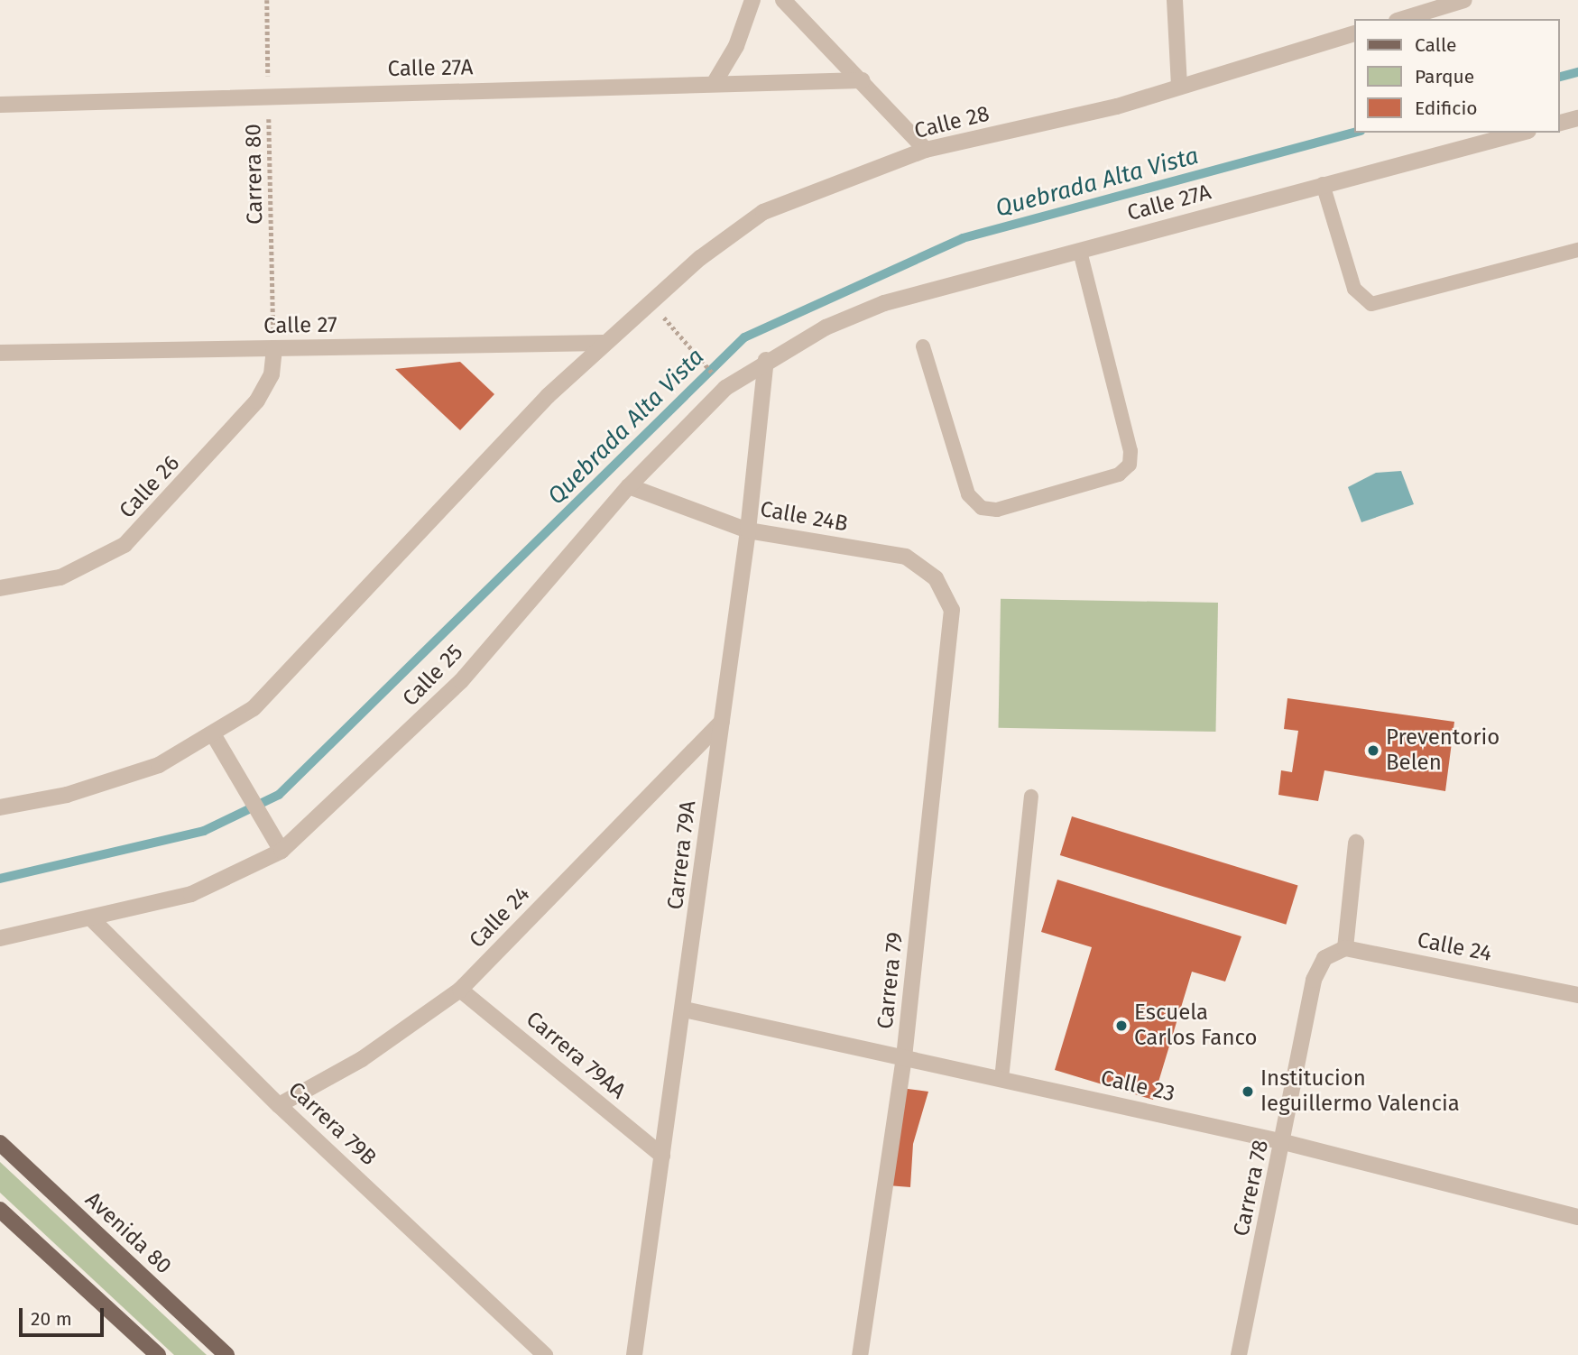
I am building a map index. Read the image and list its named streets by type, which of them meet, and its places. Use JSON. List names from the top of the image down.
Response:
{
  "streets": {
    "main road": ["Avenida 80"],
    "street": [
      "Calle 27A",
      "Calle 28",
      "Calle 27",
      "Calle 26",
      "Calle 24B",
      "Calle 25",
      "Carrera 79A",
      "Calle 24",
      "Carrera 79",
      "Carrera 79AA",
      "Calle 23",
      "Carrera 79B",
      "Carrera 78"
    ],
    "path": ["Carrera 80"]
  },
  "crossings": [
    ["Calle 27A", "Carrera 80"],
    ["Calle 27A", "Calle 25"],
    ["Calle 28", "Calle 27"],
    ["Carrera 80", "Calle 27"],
    ["Carrera 80", "Calle 26"],
    ["Calle 27", "Calle 26"],
    ["Calle 24B", "Calle 25"],
    ["Calle 24B", "Carrera 79A"],
    ["Calle 24B", "Carrera 79"],
    ["Calle 25", "Carrera 79A"],
    ["Calle 25", "Carrera 79B"],
    ["Carrera 79A", "Calle 24"],
    ["Carrera 79A", "Carrera 79AA"],
    ["Carrera 79A", "Calle 23"],
    ["Calle 24", "Carrera 79AA"],
    ["Calle 24", "Carrera 79B"],
    ["Calle 24", "Carrera 78"],
    ["Carrera 79", "Calle 23"],
    ["Calle 23", "Carrera 78"]
  ],
  "water": ["Quebrada Alta Vista"],
  "places": ["Preventorio Belen", "Escuela Carlos Fanco", "Institucion Ieguillermo Valencia"],
  "legend": ["Calle", "Parque", "Edificio"],
  "scale_bar": "20 m"
}
